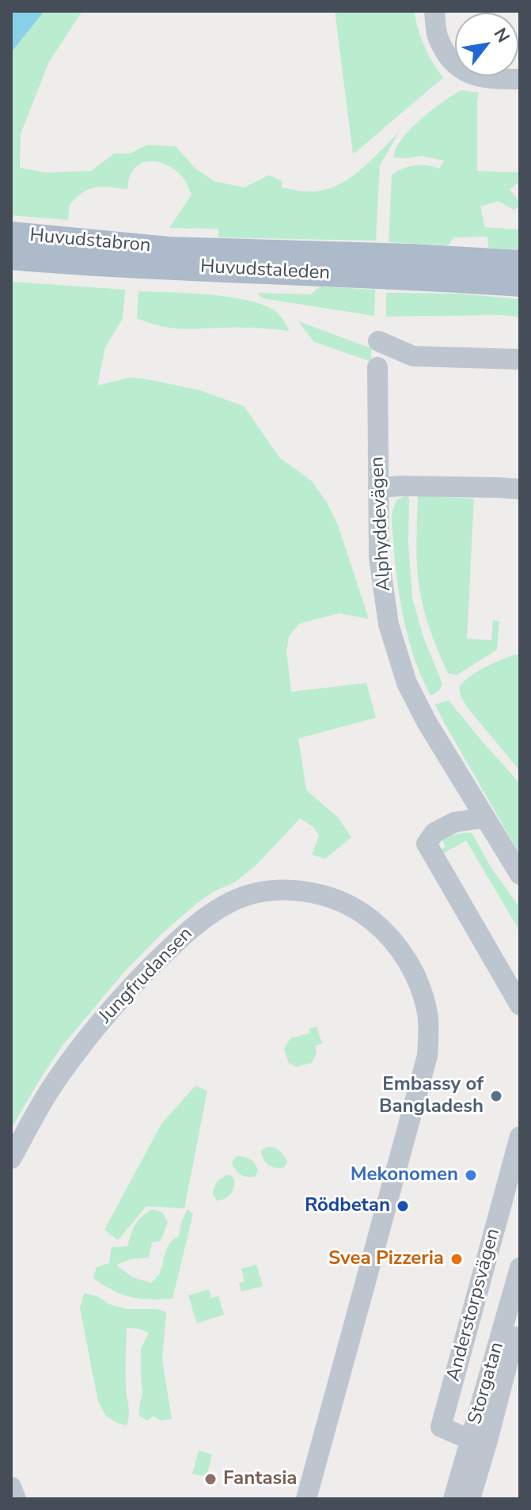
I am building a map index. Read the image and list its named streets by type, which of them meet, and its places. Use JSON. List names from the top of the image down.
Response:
{
  "streets": {
    "main road": ["Huvudstabron", "Huvudstaleden"],
    "street": [
      "Alphyddevägen",
      "Jungfrudansen",
      "Anderstorpsvägen",
      "Storgatan"
    ]
  },
  "crossings": [
    ["Huvudstabron", "Huvudstaleden"],
    ["Anderstorpsvägen", "Storgatan"]
  ],
  "places": [
    "Embassy of Bangladesh",
    "Mekonomen",
    "Rödbetan",
    "Svea Pizzeria",
    "Fantasia"
  ],
  "north": "top right"
}
